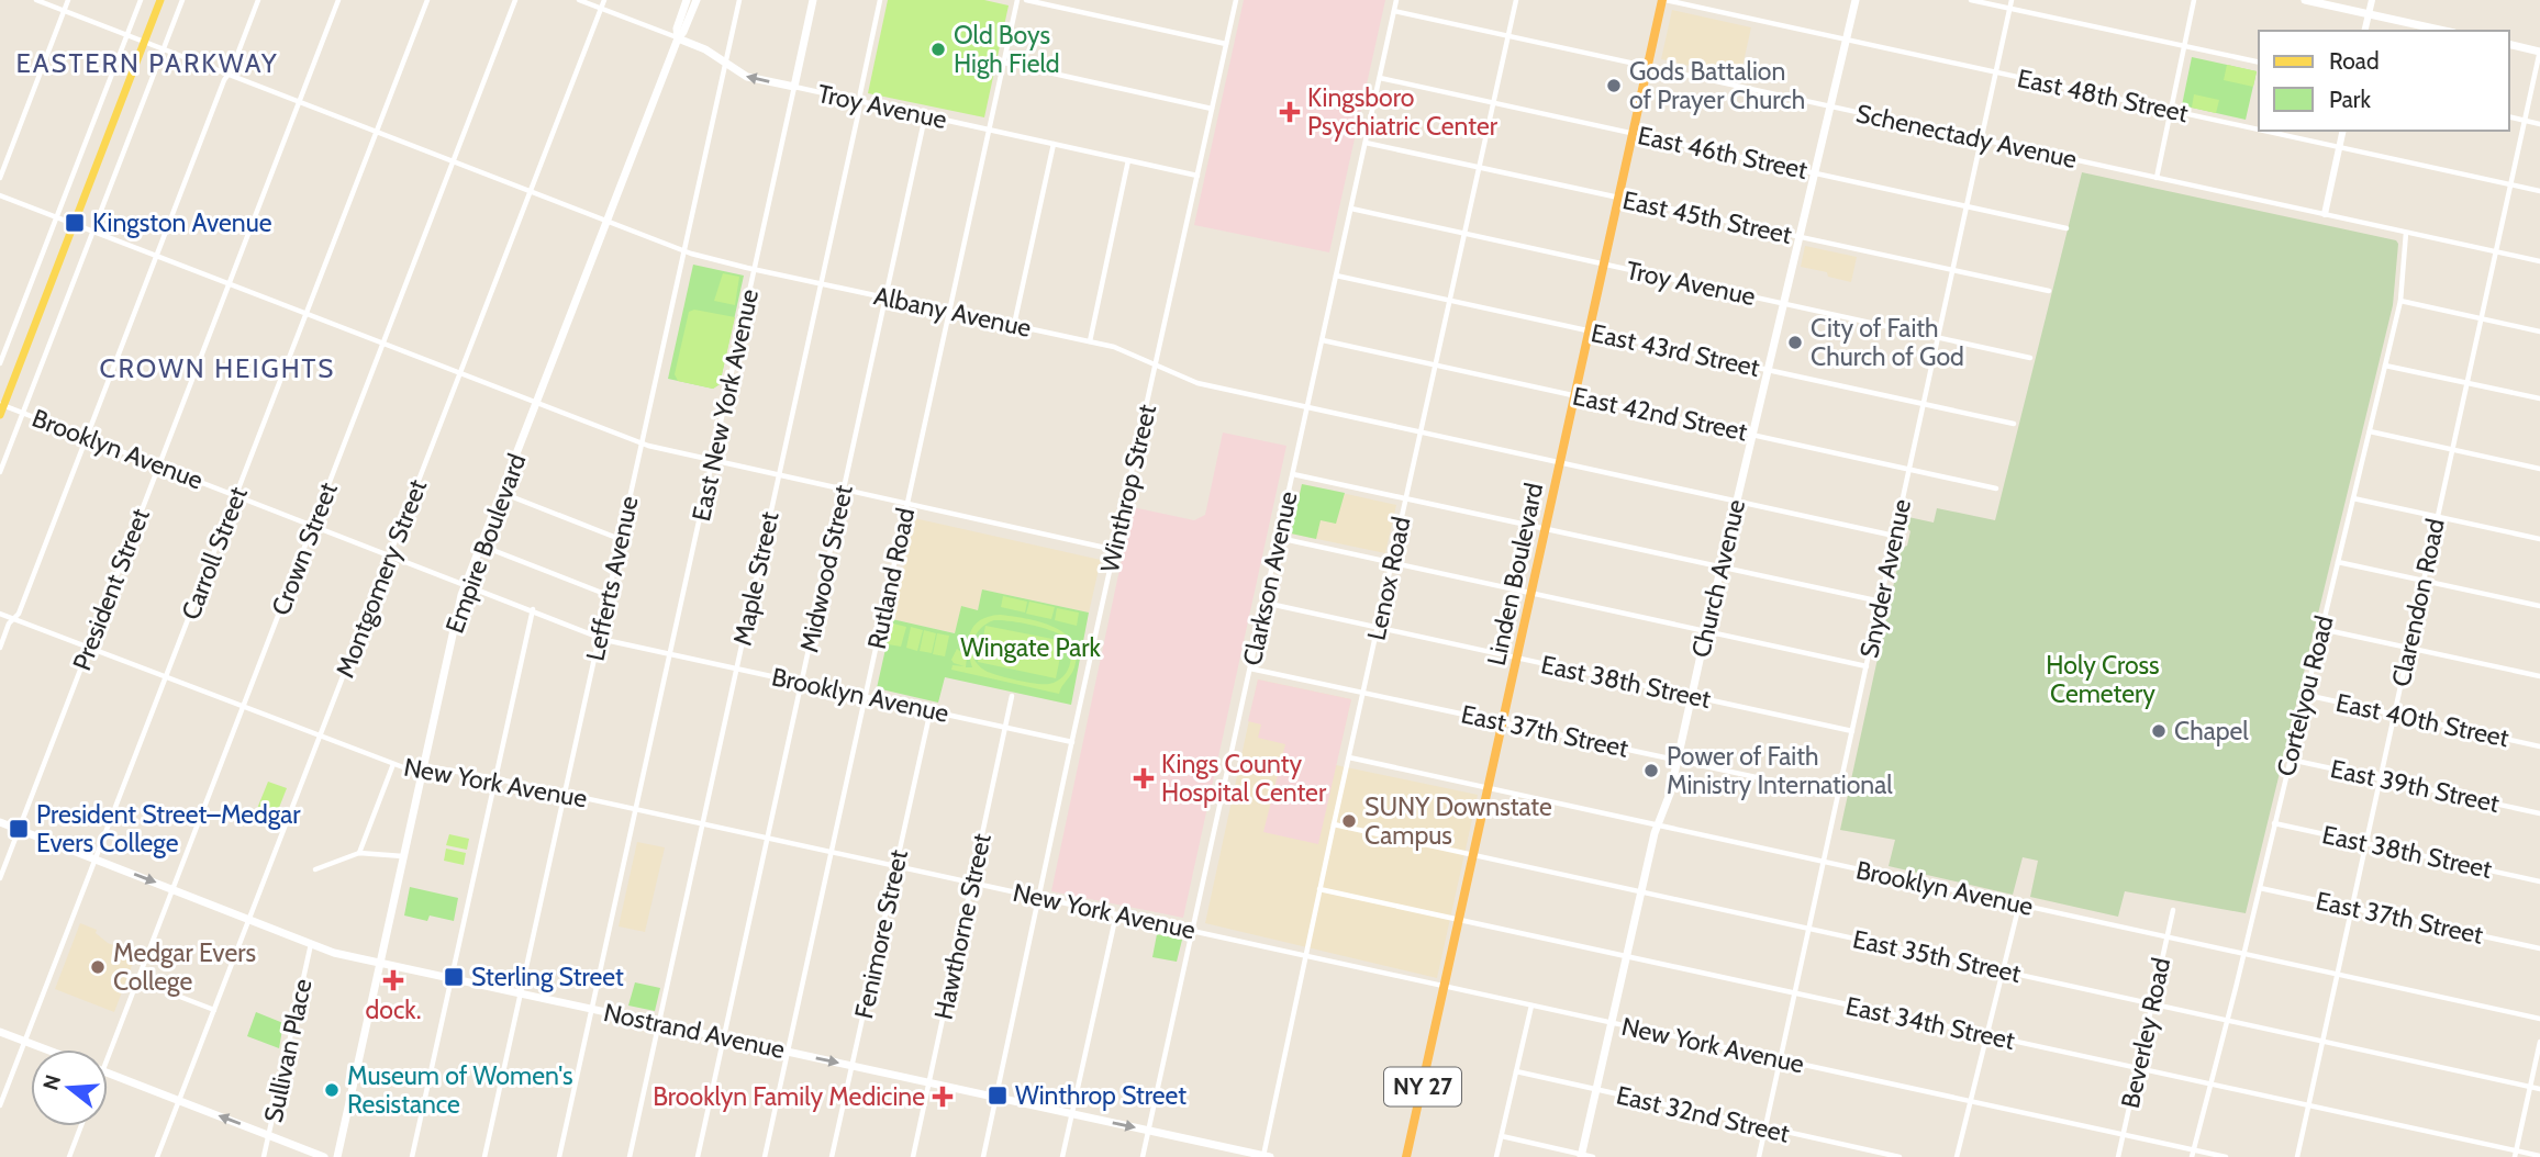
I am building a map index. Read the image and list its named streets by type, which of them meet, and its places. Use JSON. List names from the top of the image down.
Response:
{
  "streets": {
    "highway": ["Linden Boulevard", "NY 27"],
    "main road": [
      "Troy Avenue",
      "East New York Avenue",
      "Empire Boulevard",
      "Church Avenue",
      "Nostrand Avenue"
    ],
    "street": [
      "East 48th Street",
      "Schenectady Avenue",
      "East 46th Street",
      "East 45th Street",
      "Albany Avenue",
      "East 43rd Street",
      "East 42nd Street",
      "Brooklyn Avenue",
      "Winthrop Street",
      "Crown Street",
      "Carroll Street",
      "Midwood Street",
      "Montgomery Street",
      "Lefferts Avenue",
      "Maple Street",
      "Rutland Road",
      "Clarkson Avenue",
      "Lenox Road",
      "Snyder Avenue",
      "President Street",
      "Clarendon Road",
      "East 38th Street",
      "Cortelyou Road",
      "East 40th Street",
      "East 37th Street",
      "New York Avenue",
      "East 39th Street",
      "Hawthorne Street",
      "Fenimore Street",
      "East 35th Street",
      "East 34th Street",
      "Beverley Road",
      "Sullivan Place",
      "East 32nd Street"
    ]
  },
  "crossings": [
    ["East 48th Street", "Linden Boulevard"],
    ["East 48th Street", "Church Avenue"],
    ["East 48th Street", "Snyder Avenue"],
    ["East 48th Street", "Clarendon Road"],
    ["Troy Avenue", "East New York Avenue"],
    ["Troy Avenue", "Winthrop Street"],
    ["Troy Avenue", "Empire Boulevard"],
    ["Troy Avenue", "Midwood Street"],
    ["Troy Avenue", "Linden Boulevard"],
    ["Troy Avenue", "Montgomery Street"],
    ["Troy Avenue", "Lefferts Avenue"],
    ["Troy Avenue", "Maple Street"],
    ["Troy Avenue", "Rutland Road"],
    ["Troy Avenue", "Clarkson Avenue"],
    ["Troy Avenue", "Lenox Road"],
    ["Troy Avenue", "Church Avenue"],
    ["Troy Avenue", "Snyder Avenue"],
    ["Schenectady Avenue", "Linden Boulevard"],
    ["Schenectady Avenue", "Clarkson Avenue"],
    ["Schenectady Avenue", "Lenox Road"],
    ["Schenectady Avenue", "Church Avenue"],
    ["Schenectady Avenue", "Snyder Avenue"],
    ["Schenectady Avenue", "Clarendon Road"],
    ["Schenectady Avenue", "Cortelyou Road"],
    ["East 46th Street", "Linden Boulevard"],
    ["East 46th Street", "Clarkson Avenue"],
    ["East 46th Street", "Lenox Road"],
    ["East 46th Street", "Church Avenue"],
    ["East 46th Street", "Snyder Avenue"],
    ["East 45th Street", "Linden Boulevard"],
    ["East 45th Street", "Clarkson Avenue"],
    ["East 45th Street", "Lenox Road"],
    ["East 45th Street", "Church Avenue"],
    ["East 45th Street", "Snyder Avenue"],
    ["Albany Avenue", "East New York Avenue"],
    ["Albany Avenue", "Winthrop Street"],
    ["Albany Avenue", "Empire Boulevard"],
    ["Albany Avenue", "Crown Street"],
    ["Albany Avenue", "Carroll Street"],
    ["Albany Avenue", "Midwood Street"],
    ["Albany Avenue", "Linden Boulevard"],
    ["Albany Avenue", "Montgomery Street"],
    ["Albany Avenue", "Lefferts Avenue"],
    ["Albany Avenue", "Maple Street"],
    ["Albany Avenue", "Rutland Road"],
    ["Albany Avenue", "Clarkson Avenue"],
    ["Albany Avenue", "Lenox Road"],
    ["Albany Avenue", "Church Avenue"],
    ["Albany Avenue", "Snyder Avenue"],
    ["Albany Avenue", "President Street"],
    ["East 43rd Street", "Linden Boulevard"],
    ["East 43rd Street", "Clarkson Avenue"],
    ["East 43rd Street", "Lenox Road"],
    ["East 43rd Street", "Church Avenue"],
    ["East 43rd Street", "Snyder Avenue"],
    ["East New York Avenue", "Brooklyn Avenue"],
    ["East New York Avenue", "New York Avenue"],
    ["East New York Avenue", "Nostrand Avenue"],
    ["East 42nd Street", "Linden Boulevard"],
    ["East 42nd Street", "Clarkson Avenue"],
    ["East 42nd Street", "Lenox Road"],
    ["East 42nd Street", "Church Avenue"],
    ["East 42nd Street", "Snyder Avenue"],
    ["Brooklyn Avenue", "Winthrop Street"],
    ["Brooklyn Avenue", "Empire Boulevard"],
    ["Brooklyn Avenue", "Crown Street"],
    ["Brooklyn Avenue", "Carroll Street"],
    ["Brooklyn Avenue", "Midwood Street"],
    ["Brooklyn Avenue", "Linden Boulevard"],
    ["Brooklyn Avenue", "Montgomery Street"],
    ["Brooklyn Avenue", "Lefferts Avenue"],
    ["Brooklyn Avenue", "Maple Street"],
    ["Brooklyn Avenue", "Rutland Road"],
    ["Brooklyn Avenue", "Lenox Road"],
    ["Brooklyn Avenue", "Church Avenue"],
    ["Brooklyn Avenue", "Snyder Avenue"],
    ["Brooklyn Avenue", "President Street"],
    ["Brooklyn Avenue", "Clarendon Road"],
    ["Brooklyn Avenue", "Cortelyou Road"],
    ["Brooklyn Avenue", "Hawthorne Street"],
    ["Brooklyn Avenue", "Fenimore Street"],
    ["Brooklyn Avenue", "Beverley Road"],
    ["Winthrop Street", "New York Avenue"],
    ["Winthrop Street", "Nostrand Avenue"],
    ["Empire Boulevard", "New York Avenue"],
    ["Empire Boulevard", "Nostrand Avenue"],
    ["Crown Street", "New York Avenue"],
    ["Crown Street", "Nostrand Avenue"],
    ["Carroll Street", "New York Avenue"],
    ["Carroll Street", "Nostrand Avenue"],
    ["Midwood Street", "New York Avenue"],
    ["Midwood Street", "Nostrand Avenue"],
    ["Linden Boulevard", "East 38th Street"],
    ["Linden Boulevard", "East 37th Street"],
    ["Linden Boulevard", "New York Avenue"],
    ["Linden Boulevard", "East 35th Street"],
    ["Linden Boulevard", "East 34th Street"],
    ["Montgomery Street", "New York Avenue"],
    ["Montgomery Street", "Nostrand Avenue"],
    ["Lefferts Avenue", "New York Avenue"],
    ["Lefferts Avenue", "Nostrand Avenue"],
    ["Maple Street", "New York Avenue"],
    ["Maple Street", "Nostrand Avenue"],
    ["Rutland Road", "New York Avenue"],
    ["Rutland Road", "Nostrand Avenue"],
    ["Clarkson Avenue", "East 38th Street"],
    ["Clarkson Avenue", "East 37th Street"],
    ["Clarkson Avenue", "New York Avenue"],
    ["Clarkson Avenue", "Nostrand Avenue"],
    ["Lenox Road", "East 38th Street"],
    ["Lenox Road", "East 37th Street"],
    ["Lenox Road", "New York Avenue"],
    ["Lenox Road", "East 35th Street"],
    ["Lenox Road", "East 34th Street"],
    ["Lenox Road", "Nostrand Avenue"],
    ["Church Avenue", "East 38th Street"],
    ["Church Avenue", "East 37th Street"],
    ["Church Avenue", "New York Avenue"],
    ["Church Avenue", "East 35th Street"],
    ["Church Avenue", "East 34th Street"],
    ["Church Avenue", "East 32nd Street"],
    ["Snyder Avenue", "East 38th Street"],
    ["Snyder Avenue", "East 37th Street"],
    ["Snyder Avenue", "New York Avenue"],
    ["Snyder Avenue", "East 35th Street"],
    ["Snyder Avenue", "East 34th Street"],
    ["Snyder Avenue", "East 32nd Street"],
    ["President Street", "New York Avenue"],
    ["President Street", "Nostrand Avenue"],
    ["Clarendon Road", "East 38th Street"],
    ["Clarendon Road", "East 40th Street"],
    ["Clarendon Road", "East 37th Street"],
    ["Clarendon Road", "East 39th Street"],
    ["Clarendon Road", "East 35th Street"],
    ["Clarendon Road", "East 34th Street"],
    ["East 38th Street", "Cortelyou Road"],
    ["Cortelyou Road", "East 40th Street"],
    ["Cortelyou Road", "East 37th Street"],
    ["Cortelyou Road", "New York Avenue"],
    ["Cortelyou Road", "East 39th Street"],
    ["Cortelyou Road", "East 35th Street"],
    ["Cortelyou Road", "East 34th Street"],
    ["New York Avenue", "Hawthorne Street"],
    ["New York Avenue", "Fenimore Street"],
    ["New York Avenue", "Beverley Road"],
    ["Hawthorne Street", "Nostrand Avenue"],
    ["Fenimore Street", "Nostrand Avenue"],
    ["East 35th Street", "Beverley Road"],
    ["East 34th Street", "Beverley Road"],
    ["Nostrand Avenue", "Sullivan Place"]
  ],
  "districts": ["EASTERN PARKWAY", "CROWN HEIGHTS"],
  "parks": ["Wingate Park", "Holy Cross Cemetery"],
  "places": {
    "other": [
      "Old Boys High Field",
      "Gods Battalion of Prayer Church",
      "City of Faith Church of God",
      "Chapel",
      "Power of Faith Ministry International",
      "SUNY Downstate Campus",
      "Medgar Evers College",
      "Museum of Women's Resistance"
    ],
    "health": [
      "Kingsboro Psychiatric Center",
      "Kings County Hospital Center",
      "dock.",
      "Brooklyn Family Medicine"
    ],
    "transit": [
      "Kingston Avenue",
      "President Street–Medgar Evers College",
      "Sterling Street",
      "Winthrop Street"
    ]
  },
  "legend": ["Road", "Park"],
  "north": "left"
}
